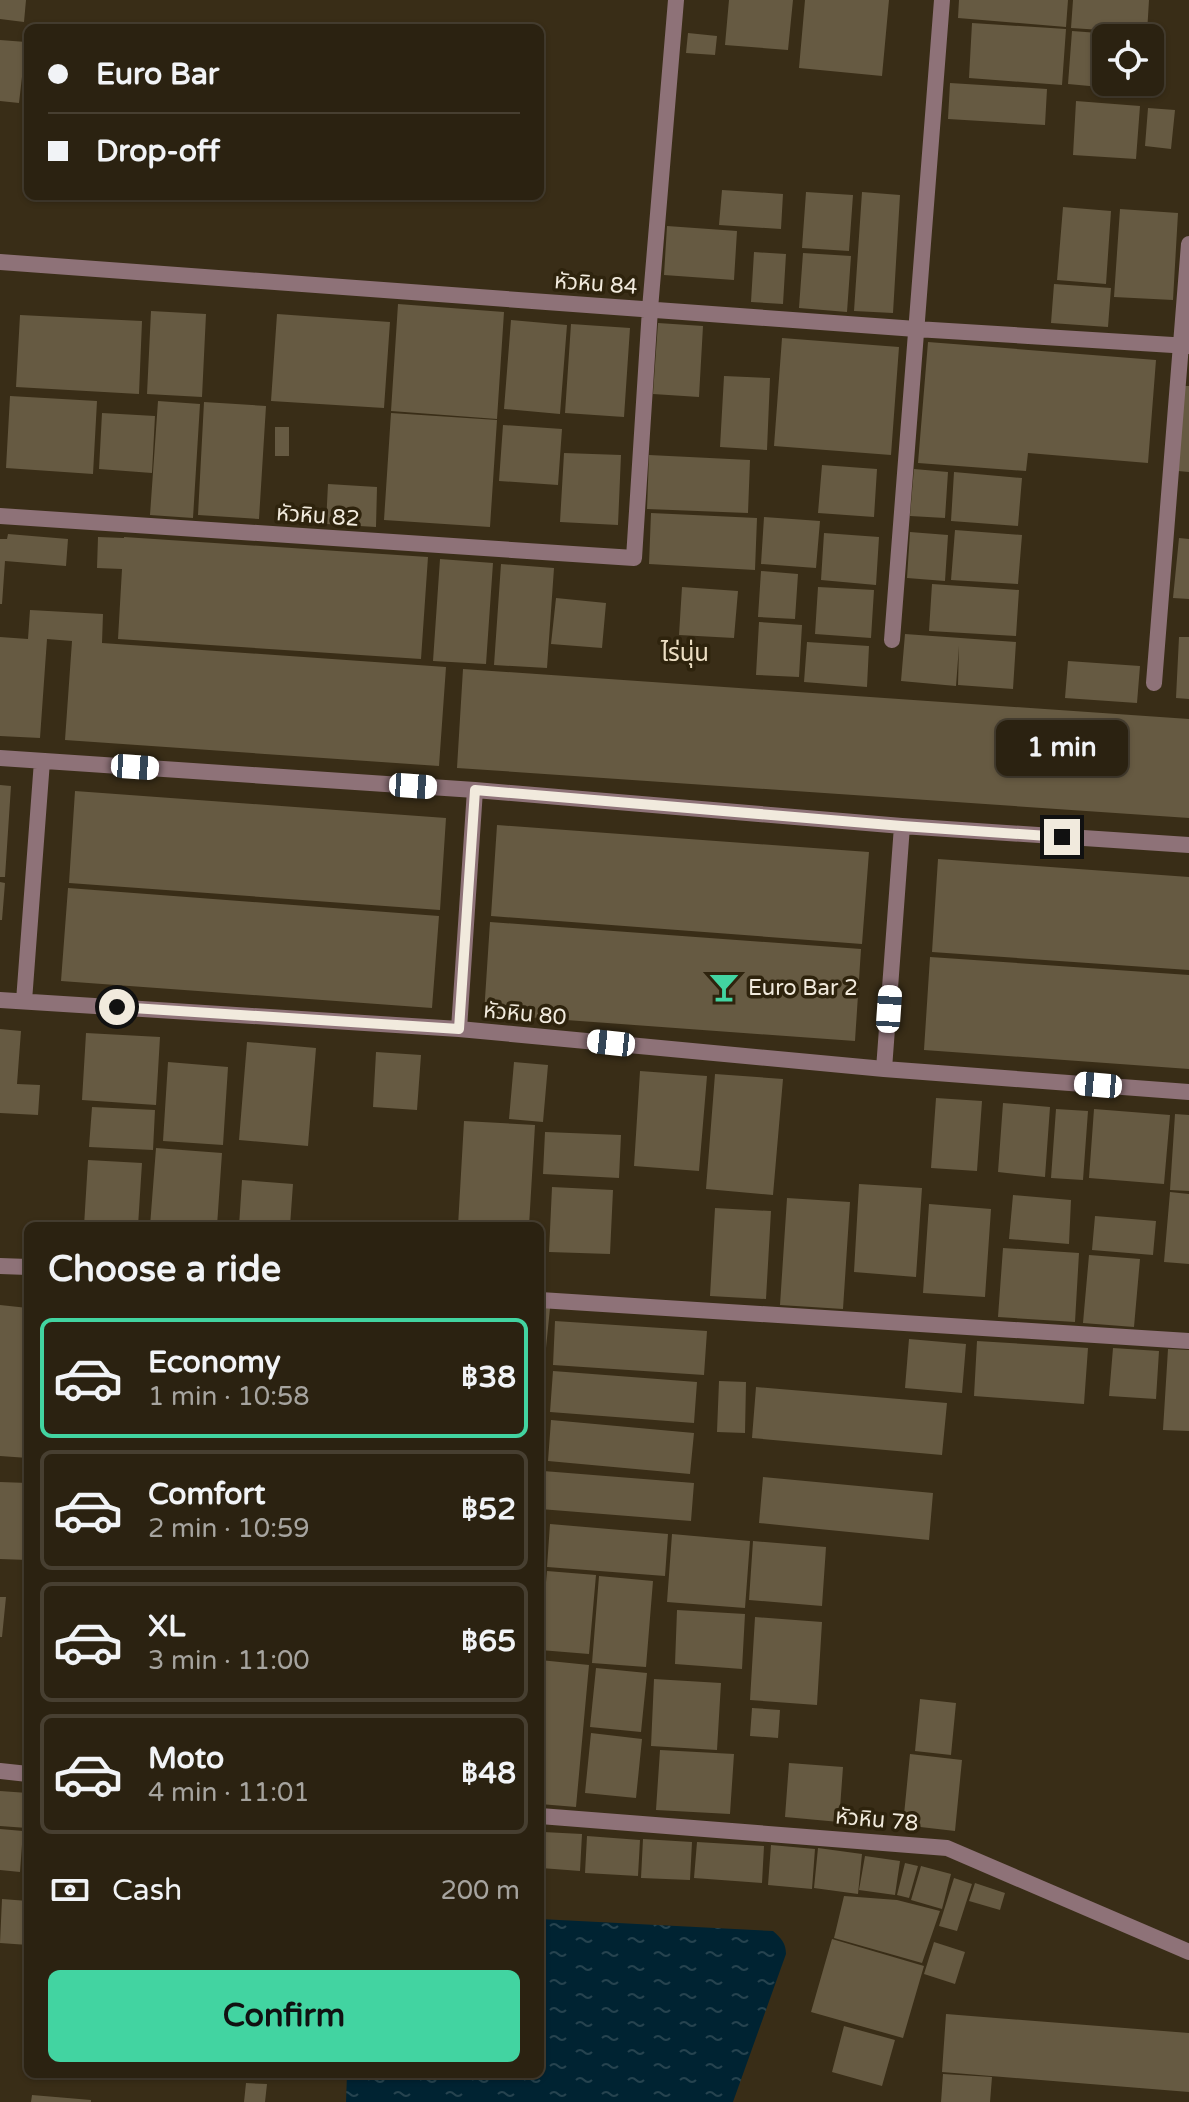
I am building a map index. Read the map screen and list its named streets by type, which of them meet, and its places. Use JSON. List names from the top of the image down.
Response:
{
  "streets": {
    "street": [
      "หัวหิน 84",
      "หัวหิน 82",
      "หัวหิน 80",
      "หัวหิน 78"
    ]
  },
  "crossings": [
    ["หัวหิน 84", "หัวหิน 82"]
  ],
  "districts": ["ไร่นุ่น"],
  "places": {
    "bar": ["Euro Bar 2"]
  },
  "page": {
    "banner": ["Euro Bar", "Drop-off"],
    "bubble": "1 min",
    "heading": "Choose a ride",
    "list": [
      {
        "name": "Economy",
        "note": "1 min · 10:58",
        "value": "฿38"
      },
      {
        "name": "Comfort",
        "note": "2 min · 10:59",
        "value": "฿52"
      },
      {
        "name": "XL",
        "note": "3 min · 11:00",
        "value": "฿65"
      },
      {
        "name": "Moto",
        "note": "4 min · 11:01",
        "value": "฿48"
      }
    ],
    "pay": ["Cash", "200 m"],
    "buttons": "Confirm"
  }
}
